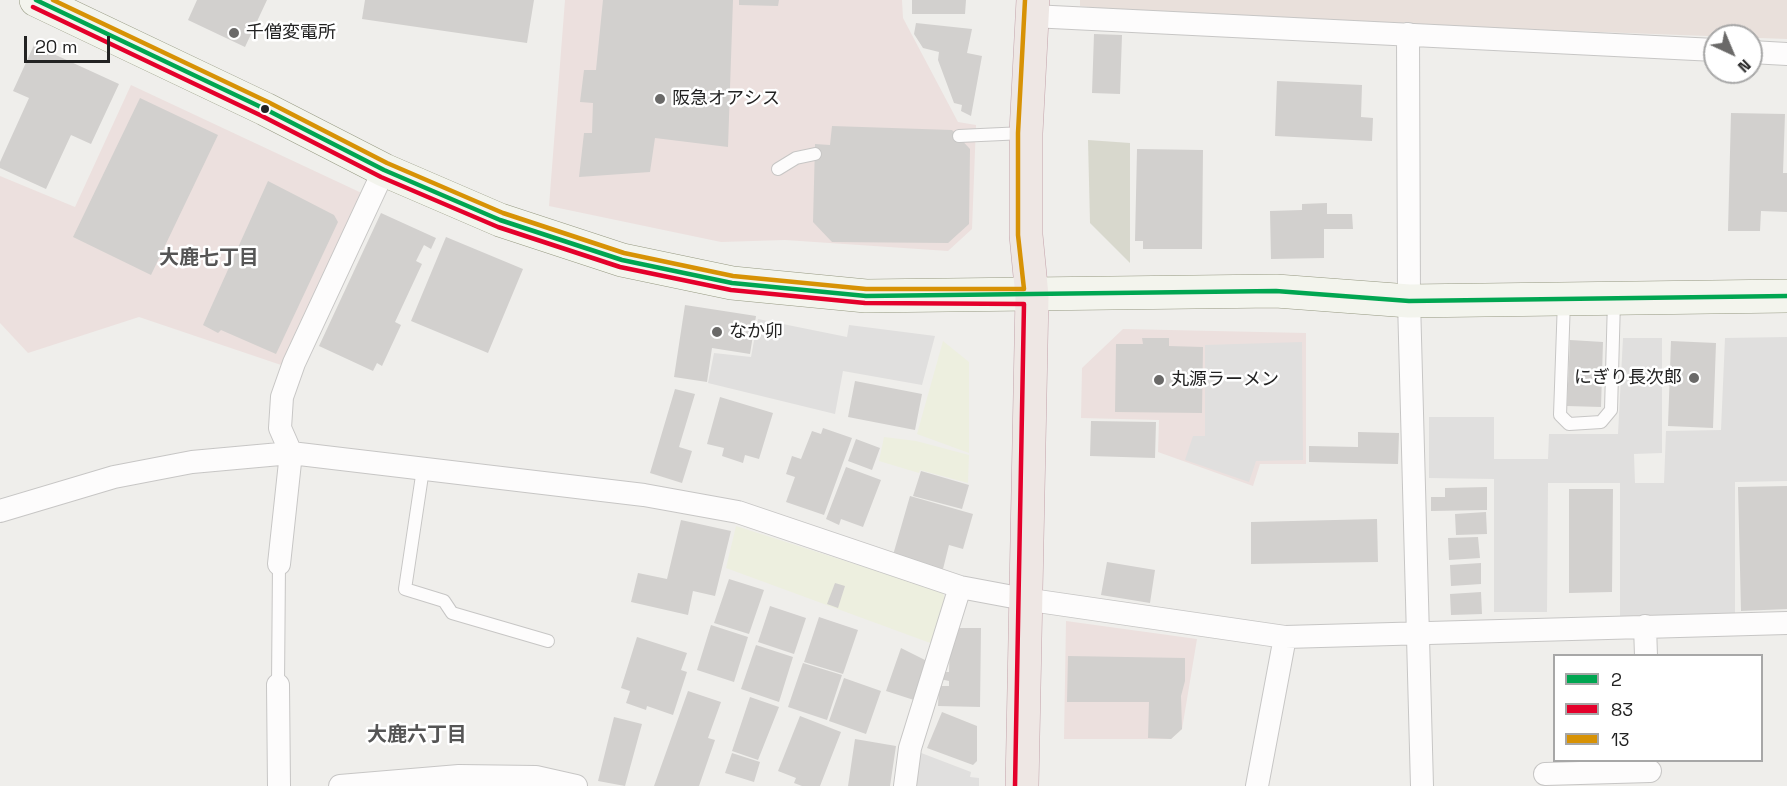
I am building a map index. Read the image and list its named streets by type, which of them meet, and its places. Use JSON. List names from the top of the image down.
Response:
{
  "districts": ["大鹿七丁目", "大鹿六丁目"],
  "places": [
    "千僧変電所",
    "阪急オアシス",
    "なか卯",
    "にぎり長次郎",
    "丸源ラーメン"
  ],
  "lines": ["transit line 2", "transit line 13", "transit line 83"],
  "legend": ["2", "83", "13"],
  "scale_bar": "20 m",
  "north": "bottom right"
}
